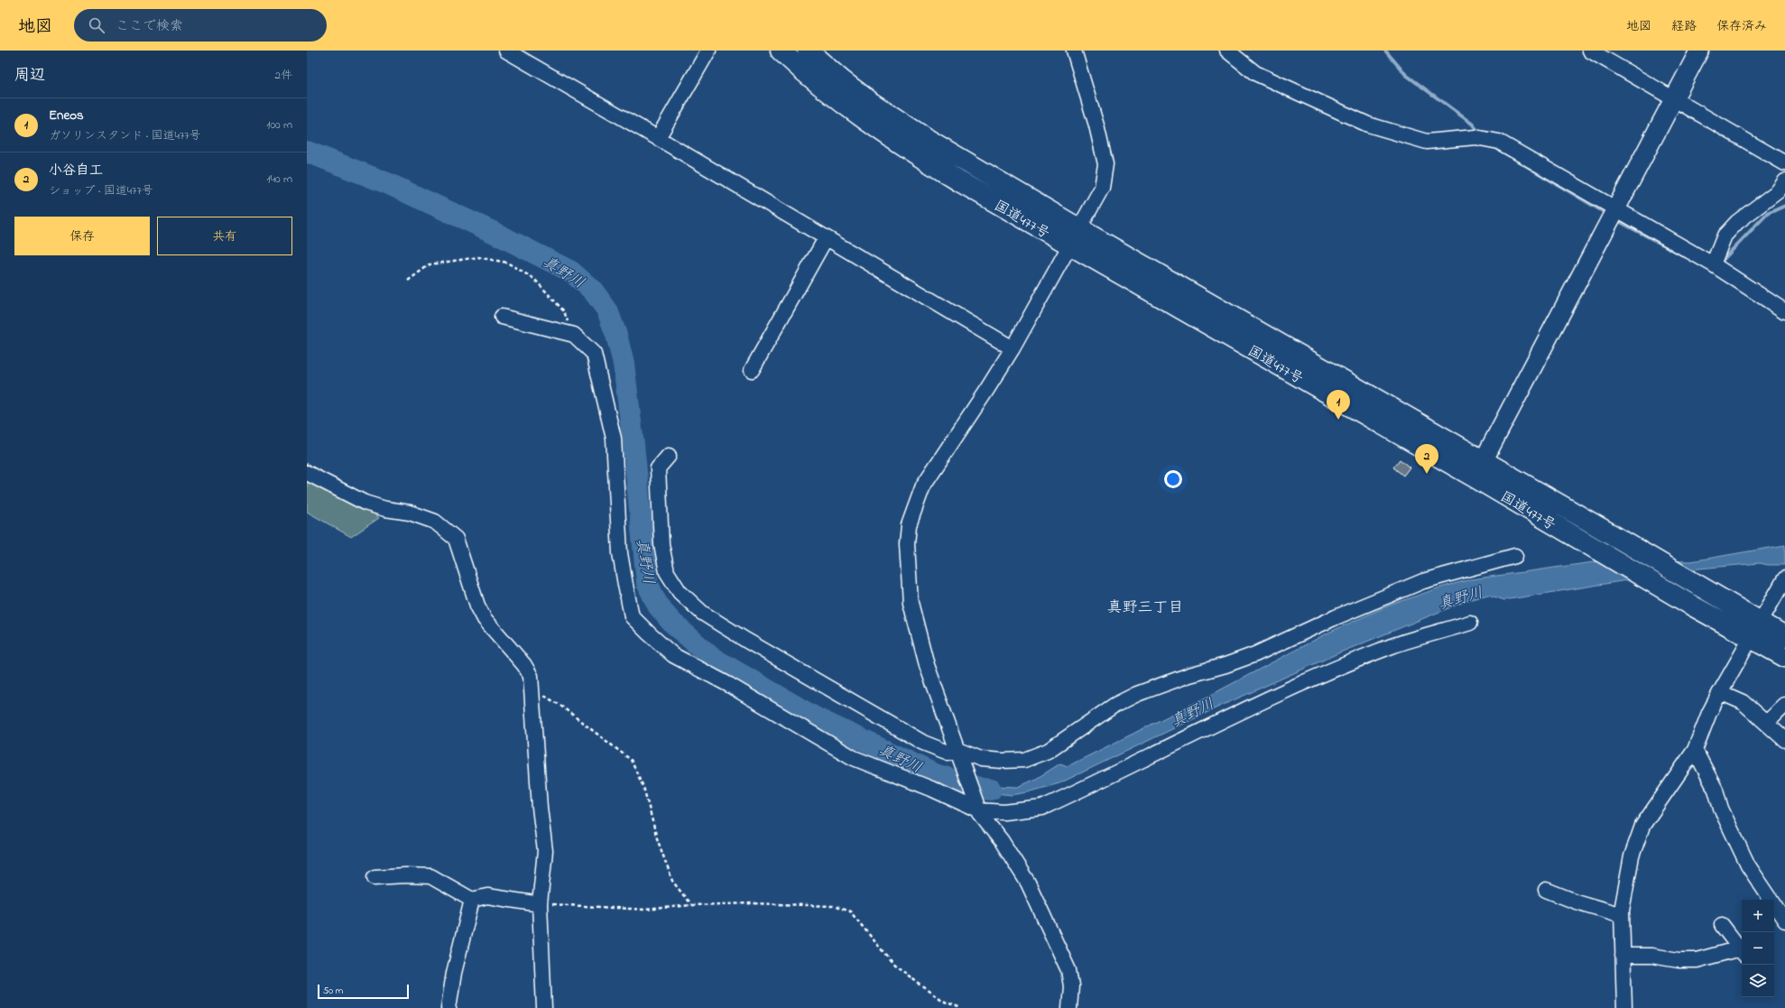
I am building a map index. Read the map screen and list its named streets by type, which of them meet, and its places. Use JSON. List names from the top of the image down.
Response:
{
  "streets": {
    "highway": ["国道477号"]
  },
  "districts": ["真野三丁目"],
  "water": ["真野川"],
  "scale_bar": "50 m",
  "page": {
    "header": "地図",
    "search": "ここで検索",
    "nav": ["地図", "経路", "保存済み"],
    "heading": ["周辺", "2件"],
    "list": [
      {
        "mark": "1",
        "name": "Eneos",
        "note": "ガソリンスタンド · 国道477号",
        "value": "100 m"
      },
      {
        "mark": "2",
        "name": "小谷自工",
        "note": "ショップ · 国道477号",
        "value": "140 m"
      }
    ],
    "buttons": ["保存", "共有"],
    "pins": ["1", "2"],
    "map_buttons": ["+", "−"],
    "scale": "50 m"
  }
}
